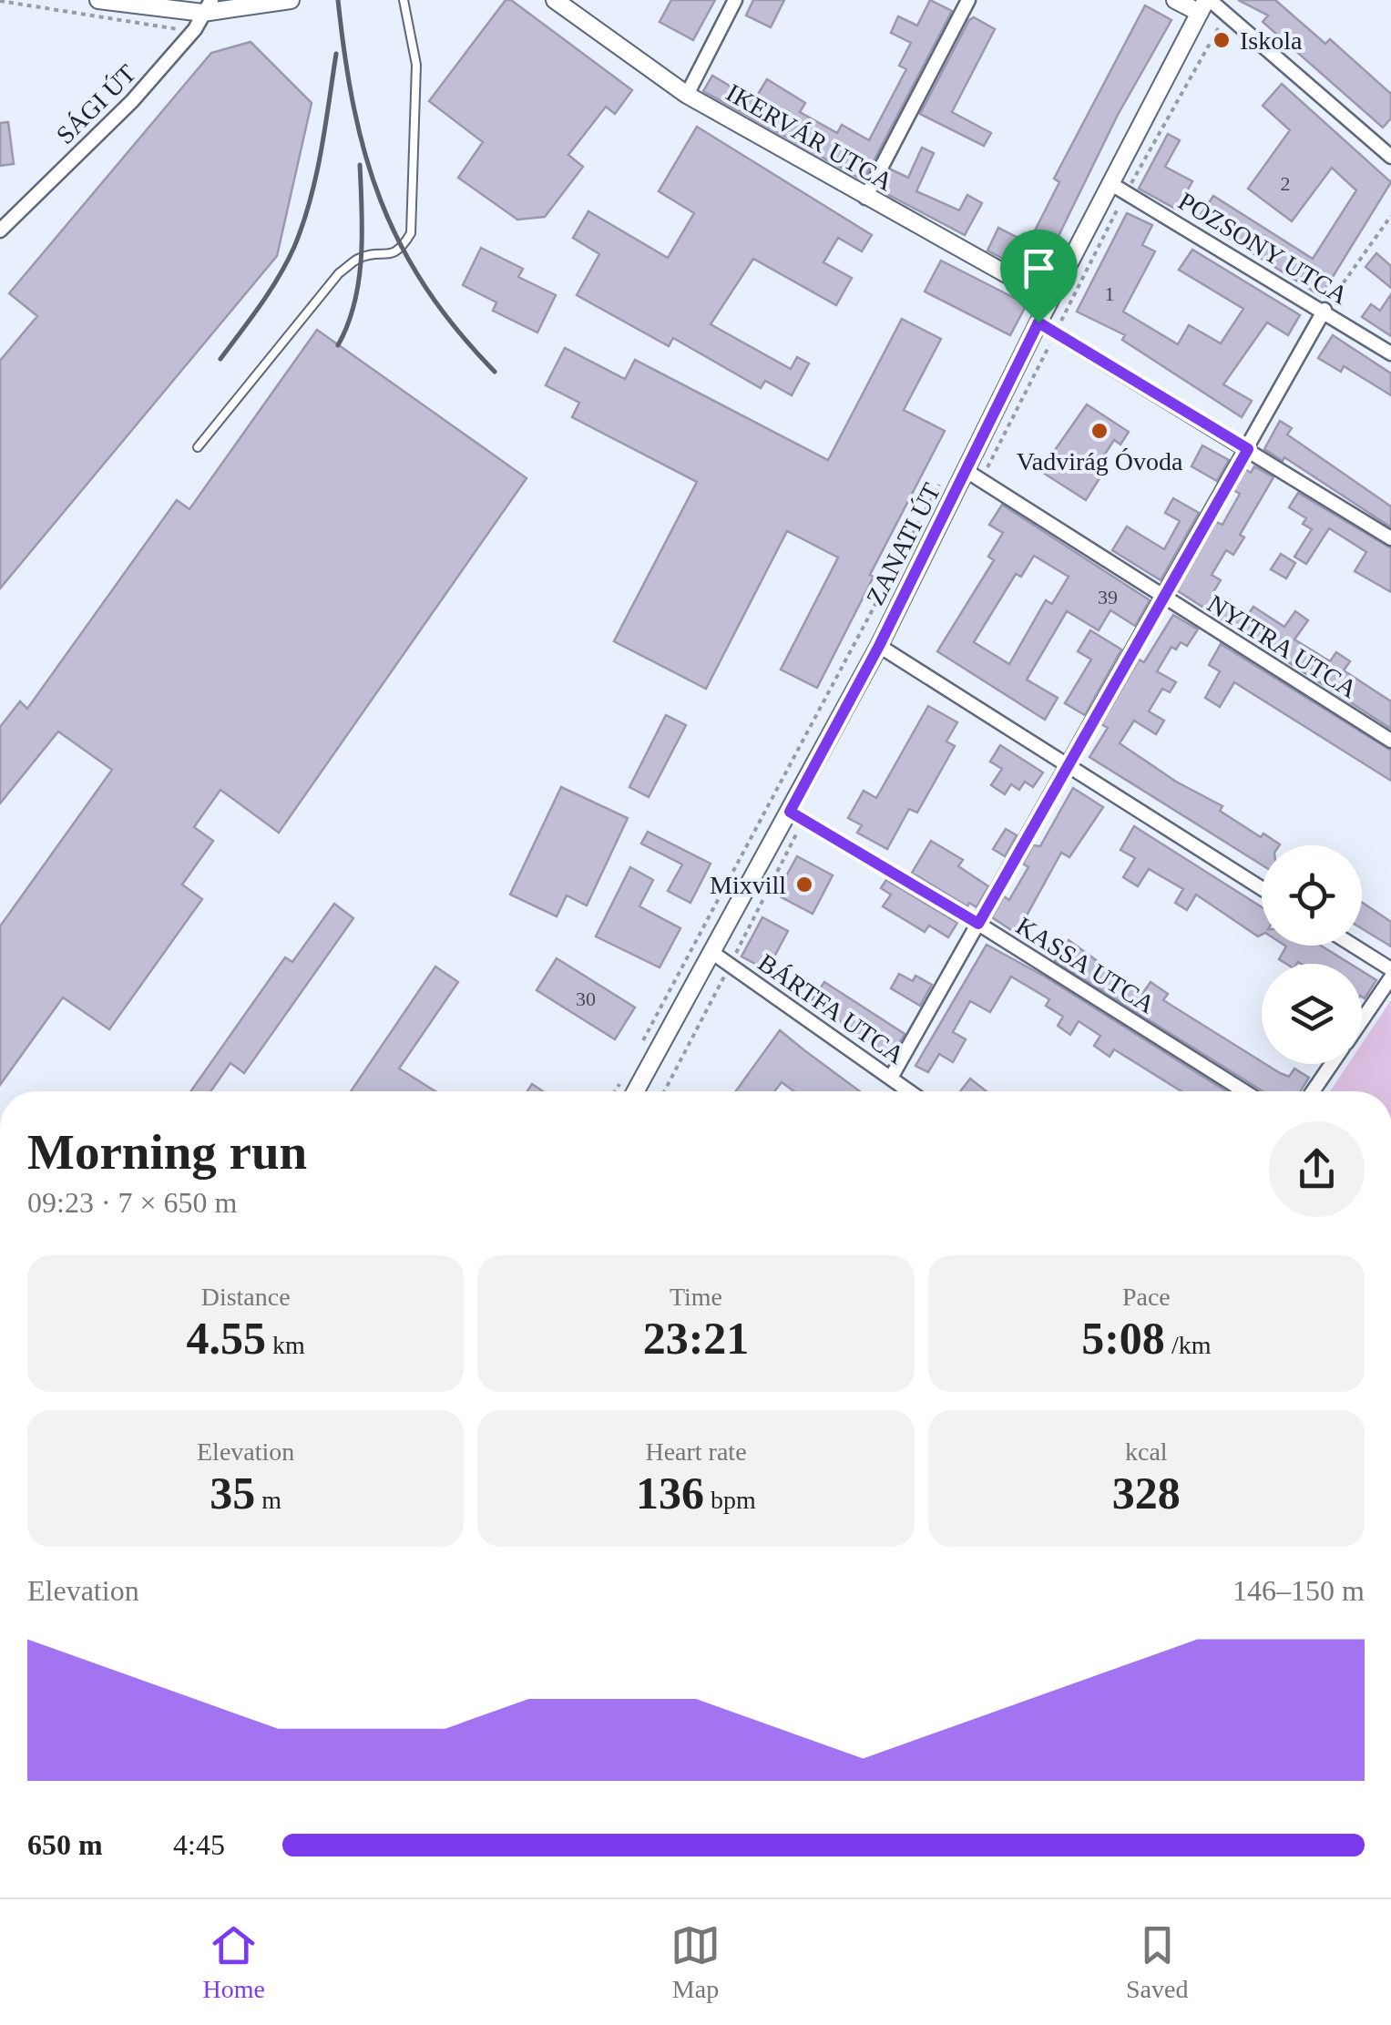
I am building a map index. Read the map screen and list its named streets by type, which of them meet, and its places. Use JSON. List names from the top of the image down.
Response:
{
  "streets": {
    "street": [
      "SÁGI ÚT",
      "IKERVÁR UTCA",
      "POZSONY UTCA",
      "ZANATI ÚT",
      "NYITRA UTCA",
      "KASSA UTCA",
      "BÁRTFA UTCA"
    ]
  },
  "crossings": [
    ["IKERVÁR UTCA", "ZANATI ÚT"],
    ["POZSONY UTCA", "ZANATI ÚT"],
    ["ZANATI ÚT", "NYITRA UTCA"],
    ["ZANATI ÚT", "KASSA UTCA"],
    ["ZANATI ÚT", "BÁRTFA UTCA"]
  ],
  "places": ["Iskola", "Vadvirág Óvoda", "Mixvill"],
  "house_numbers": [
    "2",
    "1",
    "39",
    "30"
  ],
  "page": {
    "heading": ["Morning run", "09:23 · 7 × 650 m"],
    "stats": [
      ["Distance", "4.55 km"],
      ["Time", "23:21"],
      ["Pace", "5:08 /km"],
      ["Elevation", "35 m"],
      ["Heart rate", "136 bpm"],
      ["kcal", "328"]
    ],
    "chart": ["Elevation", "146–150 m"],
    "list": [
      {
        "name": "650 m",
        "note": "4:45"
      }
    ],
    "tabs": ["Home", "Map", "Saved"]
  }
}
